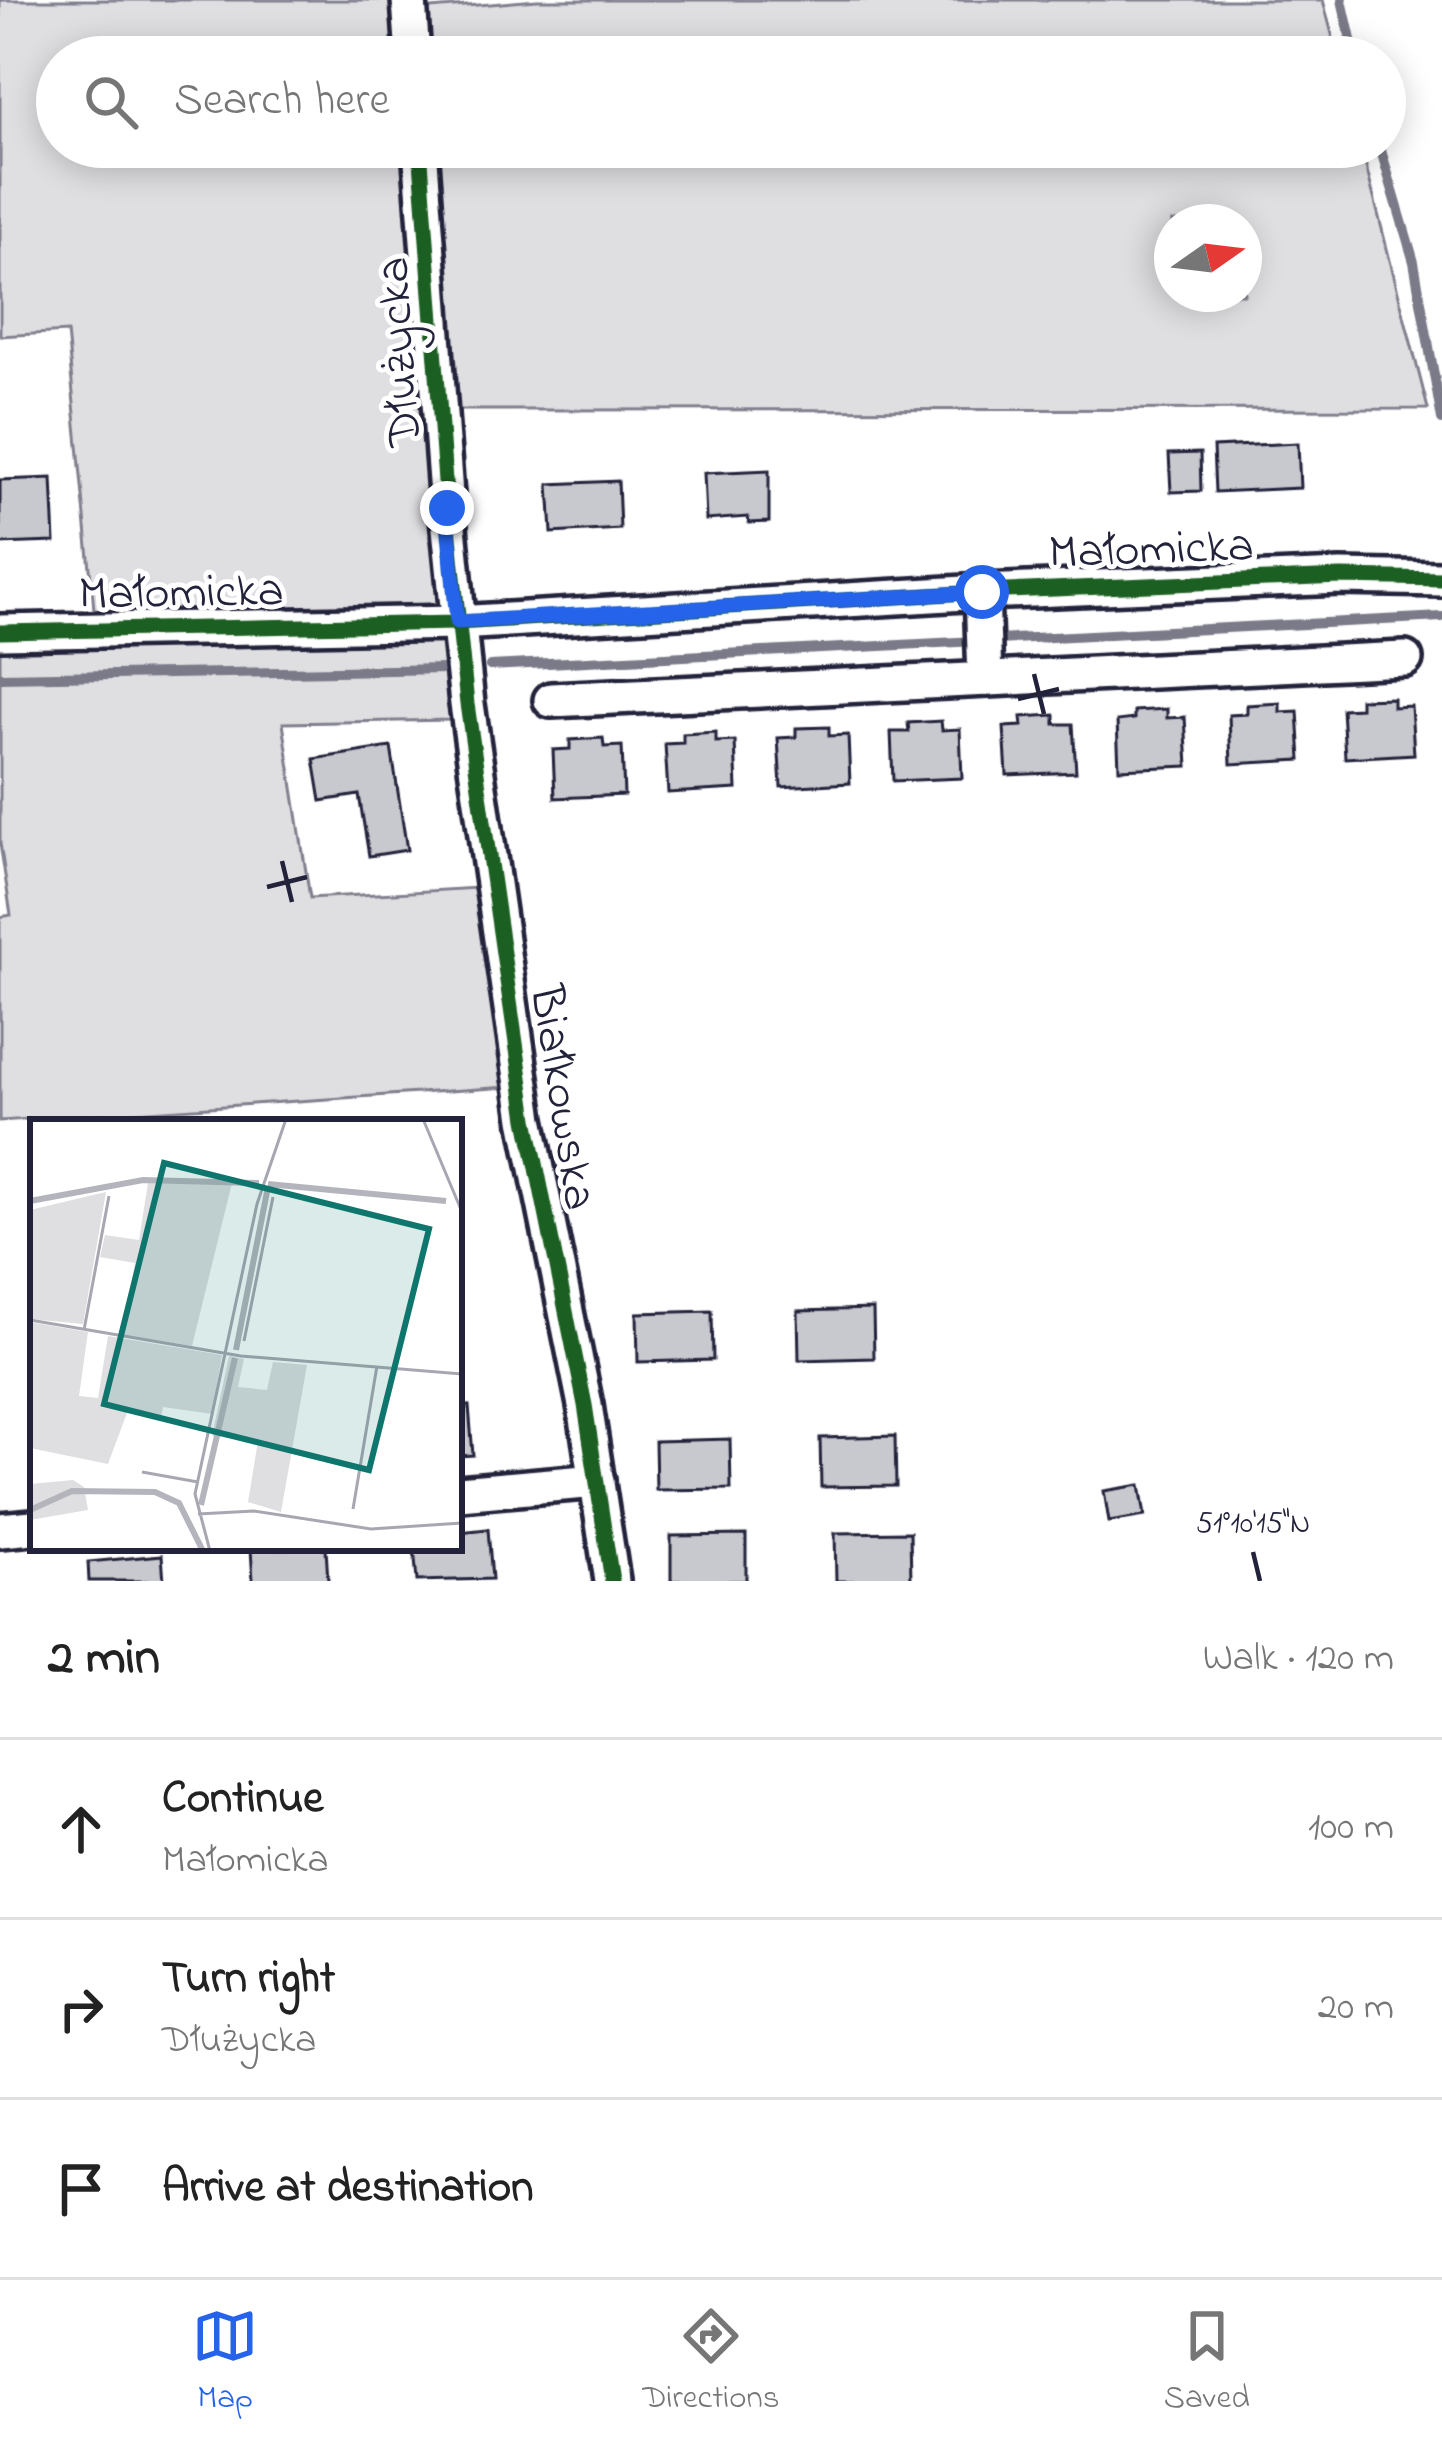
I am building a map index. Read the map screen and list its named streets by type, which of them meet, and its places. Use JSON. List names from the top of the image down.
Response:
{
  "streets": {
    "street": ["Dłużycka", "Małomicka", "Białkowska"]
  },
  "crossings": [
    ["Dłużycka", "Małomicka"],
    ["Dłużycka", "Białkowska"],
    ["Małomicka", "Białkowska"]
  ],
  "north": "right",
  "page": {
    "search": "Search here",
    "heading": ["2 min", "Walk · 120 m"],
    "list": [
      ["Continue", "Małomicka", "100 m"],
      ["Turn right", "Dłużycka", "20 m"],
      "Arrive at destination"
    ],
    "nav": ["Map", "Directions", "Saved"]
  },
  "coordinates": ["51°10'15\"N"]
}
